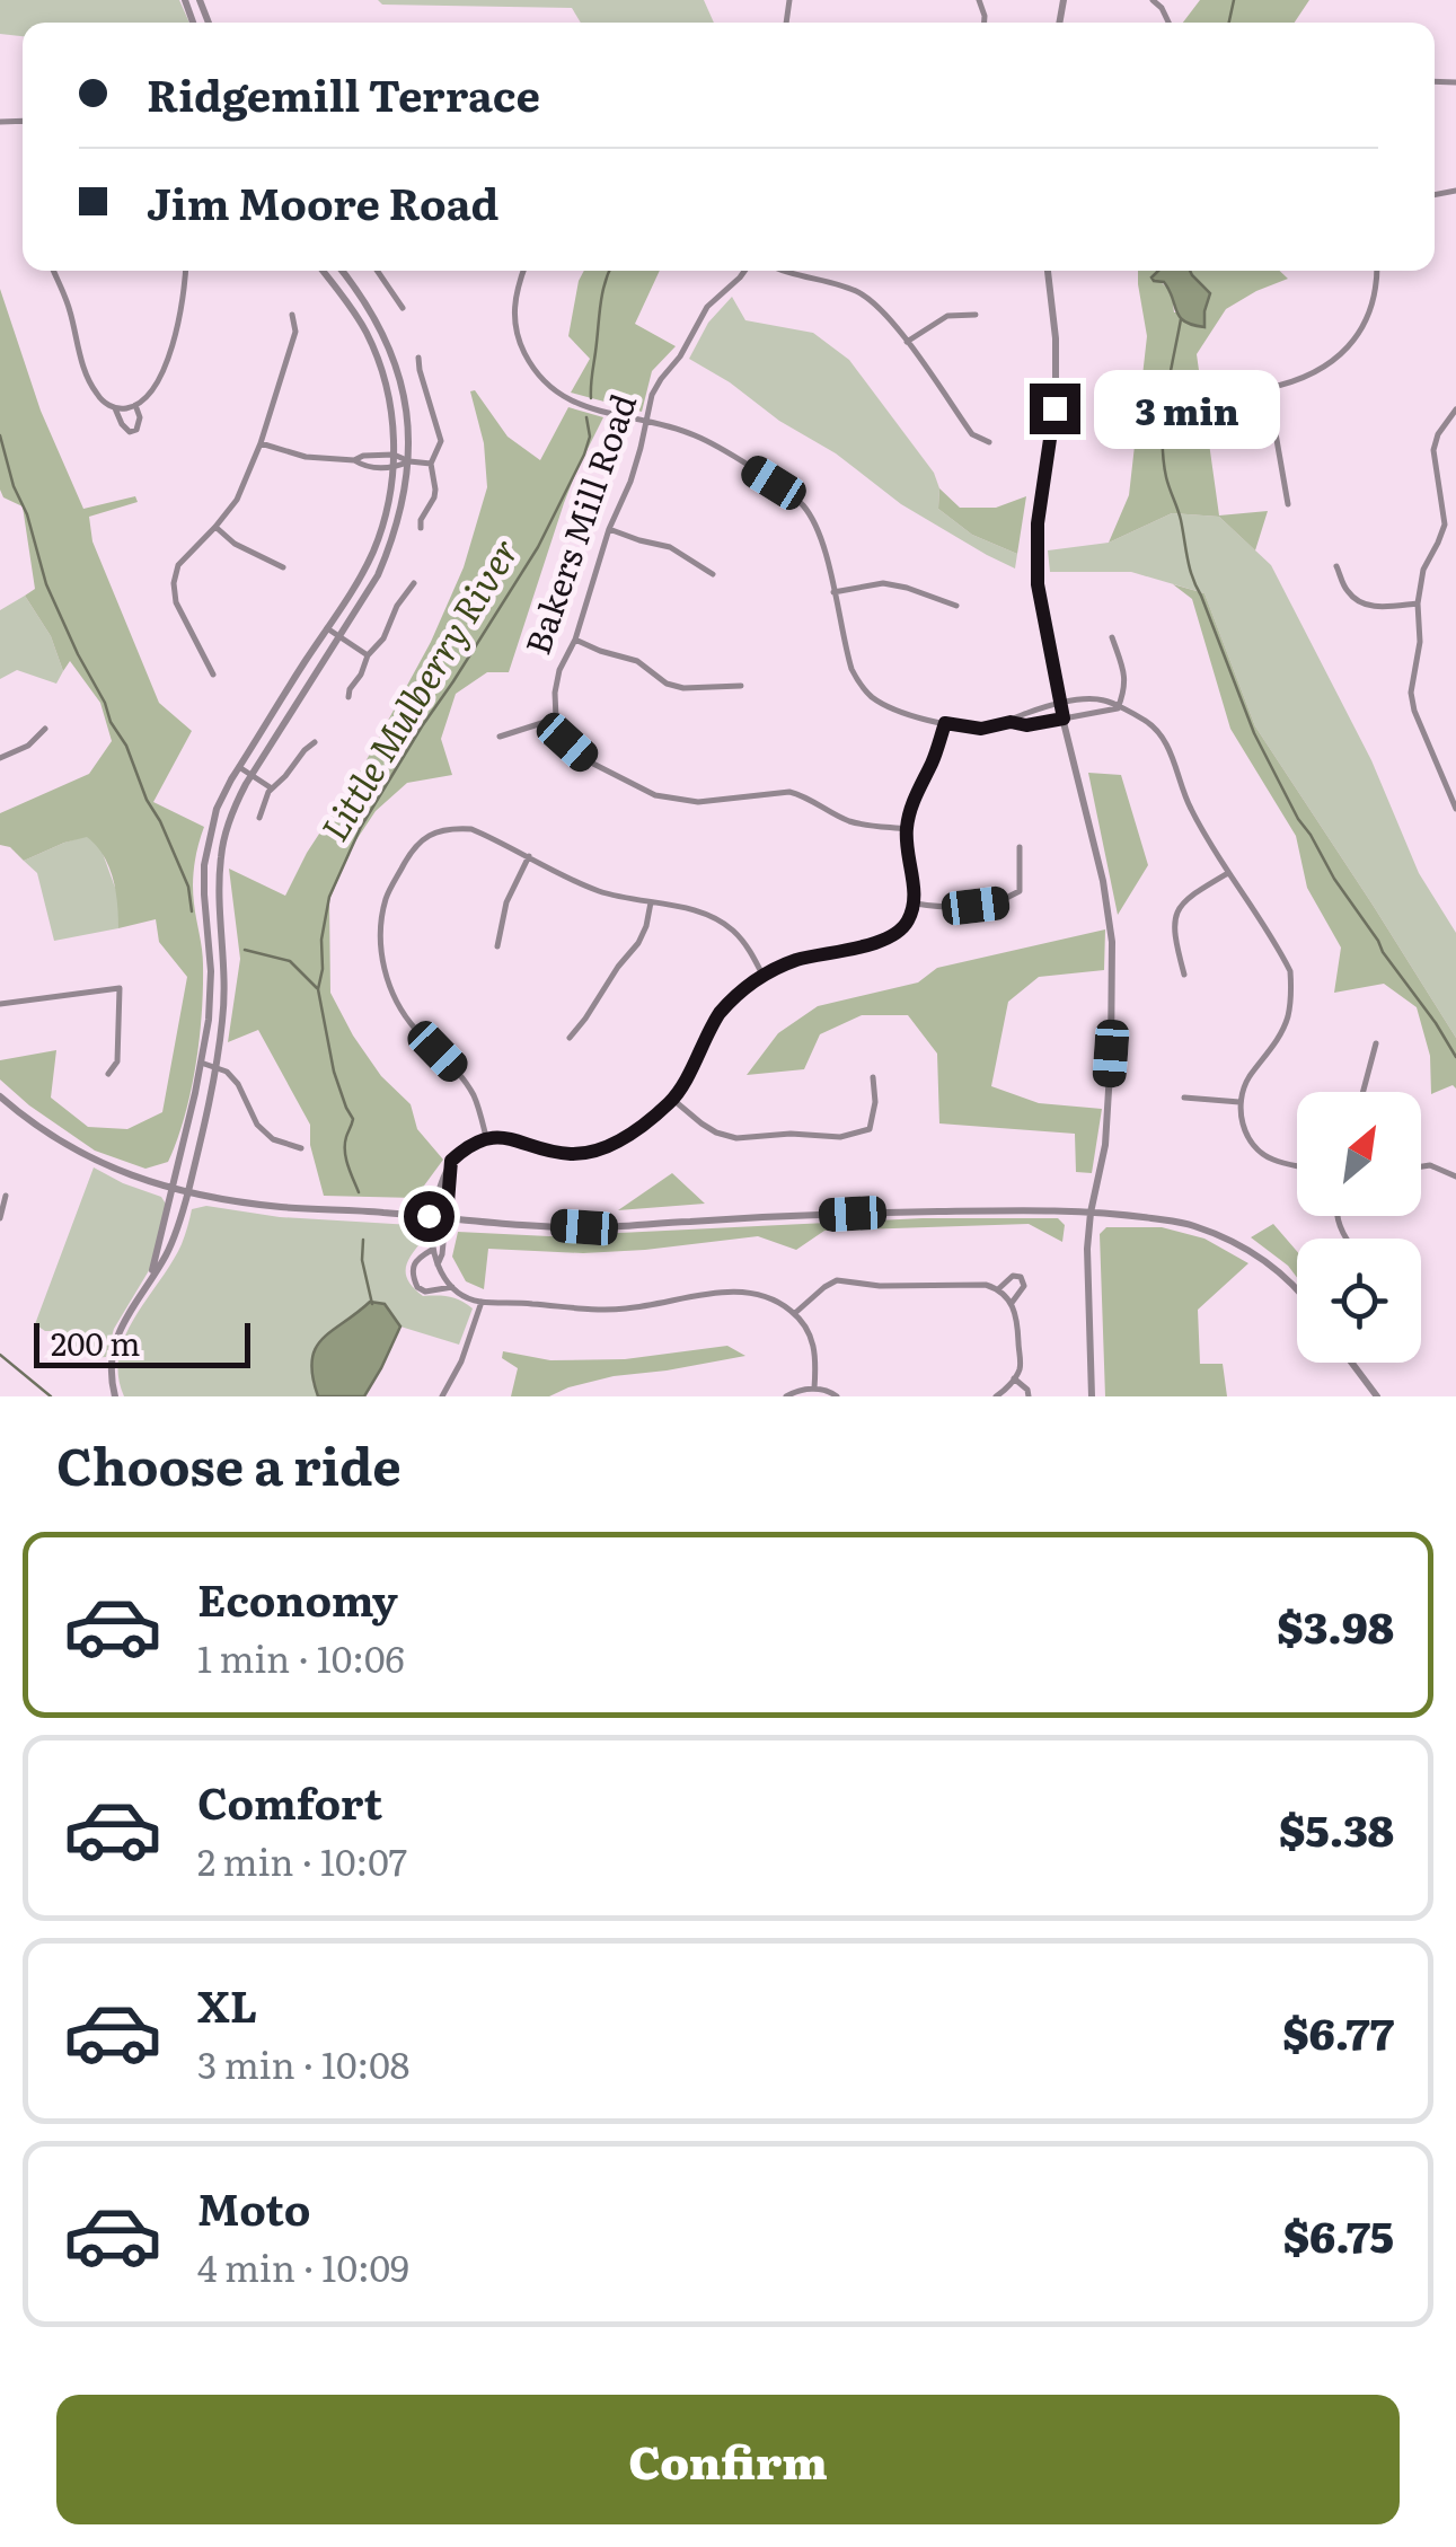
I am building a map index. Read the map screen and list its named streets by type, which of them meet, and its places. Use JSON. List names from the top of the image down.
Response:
{
  "streets": {
    "street": ["Bakers Mill Road"]
  },
  "water": ["Little Mulberry River"],
  "scale_bar": "200 m",
  "north": "top right",
  "page": {
    "banner": ["Ridgemill Terrace", "Jim Moore Road"],
    "bubble": "3 min",
    "scale": "200 m",
    "heading": "Choose a ride",
    "list": [
      {
        "name": "Economy",
        "note": "1 min · 10:06",
        "value": "$3.98"
      },
      {
        "name": "Comfort",
        "note": "2 min · 10:07",
        "value": "$5.38"
      },
      {
        "name": "XL",
        "note": "3 min · 10:08",
        "value": "$6.77"
      },
      {
        "name": "Moto",
        "note": "4 min · 10:09",
        "value": "$6.75"
      }
    ],
    "buttons": "Confirm"
  }
}
